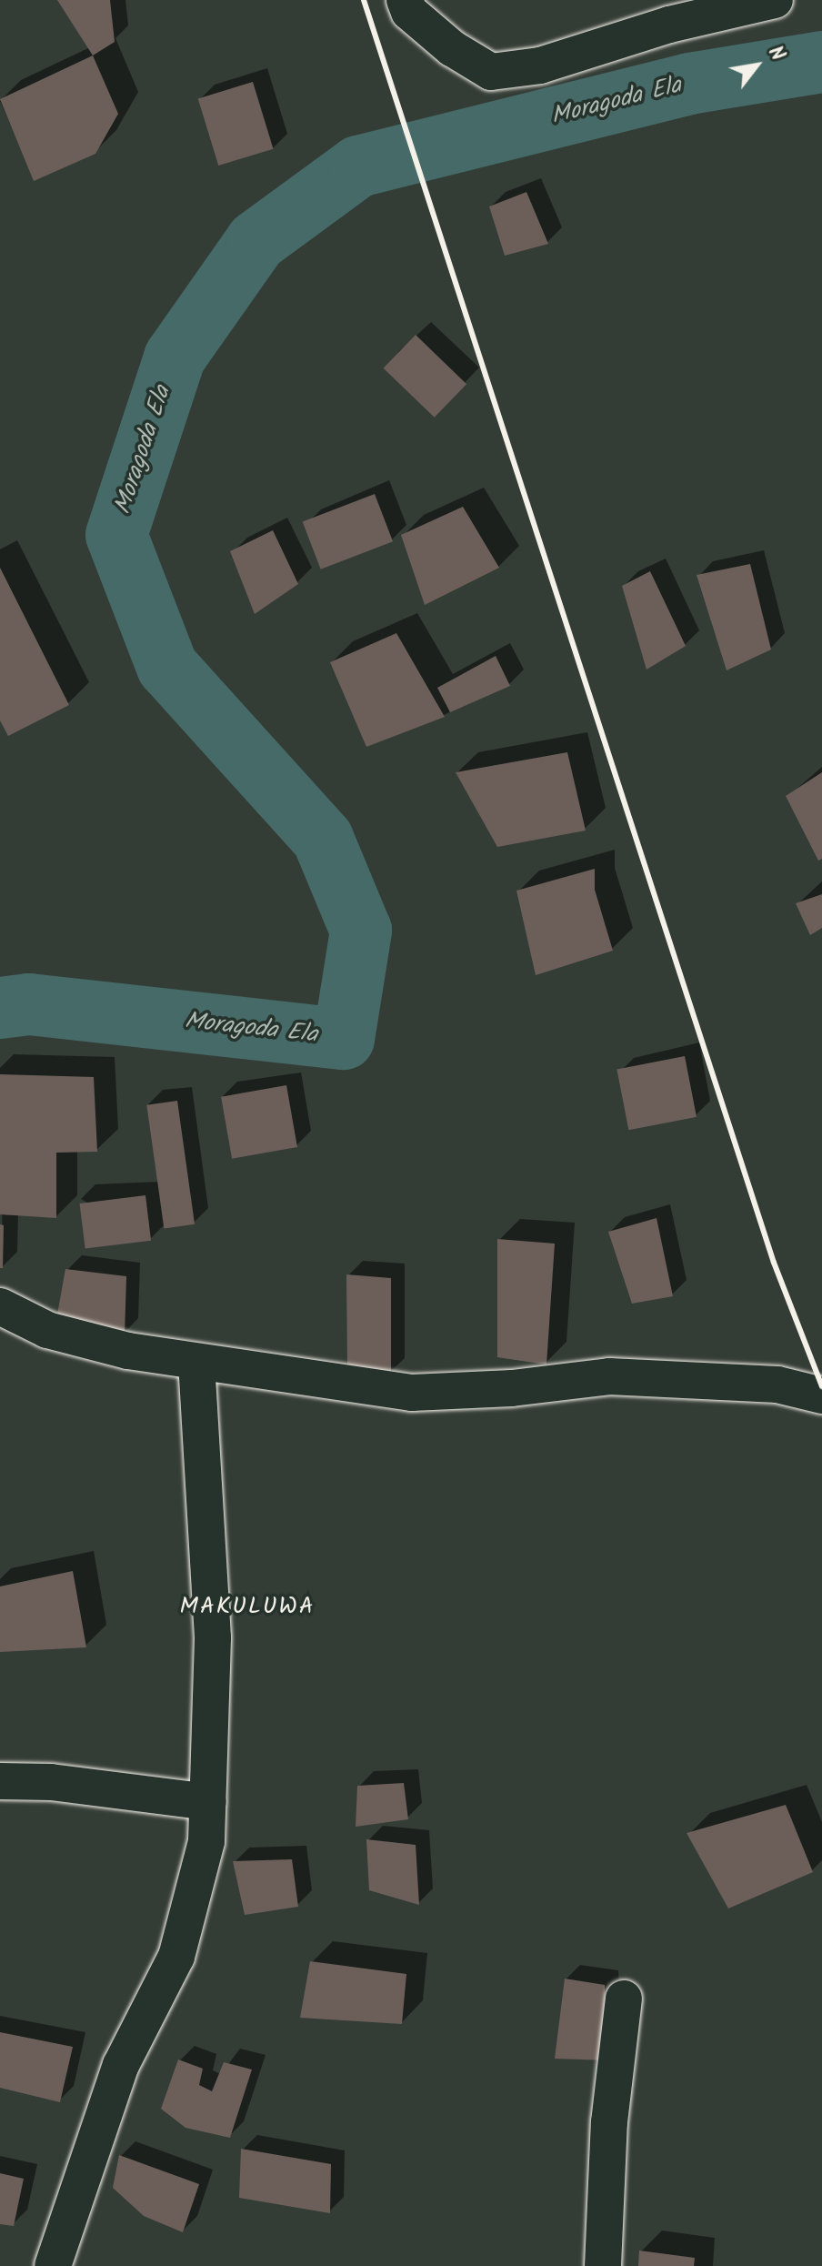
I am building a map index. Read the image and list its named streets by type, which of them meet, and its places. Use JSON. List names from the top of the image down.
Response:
{
  "districts": ["MAKULUWA"],
  "water": ["Moragoda Ela"],
  "north": "top right"
}
